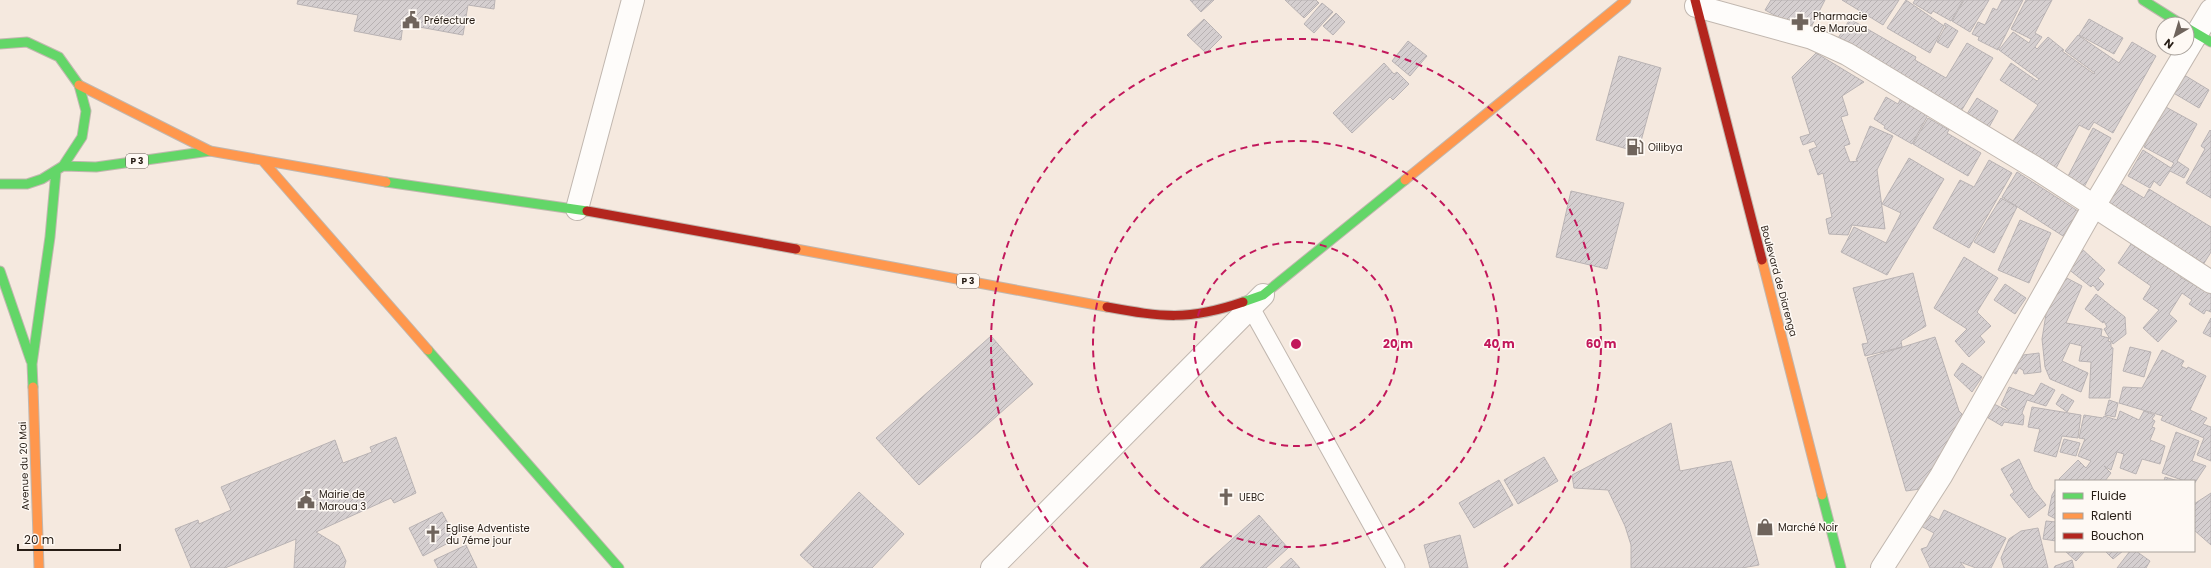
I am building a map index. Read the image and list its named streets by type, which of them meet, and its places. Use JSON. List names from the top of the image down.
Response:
{
  "streets": {
    "main road": ["P 3", "Boulevard de Diarenga", "Avenue du 20 Mai"]
  },
  "places": {
    "public building": ["Préfecture", "Mairie de Maroua 3"],
    "pharmacy": ["Pharmacie de Maroua"],
    "fuel station": ["Oilibya"],
    "church": ["UEBC", "Eglise Adventiste du 7éme jour"],
    "shop": ["Marché Noir"]
  },
  "legend": ["Fluide", "Ralenti", "Bouchon"],
  "scale_bar": "20 m",
  "north": "bottom left",
  "rings": ["20 m", "40 m", "60 m"]
}
